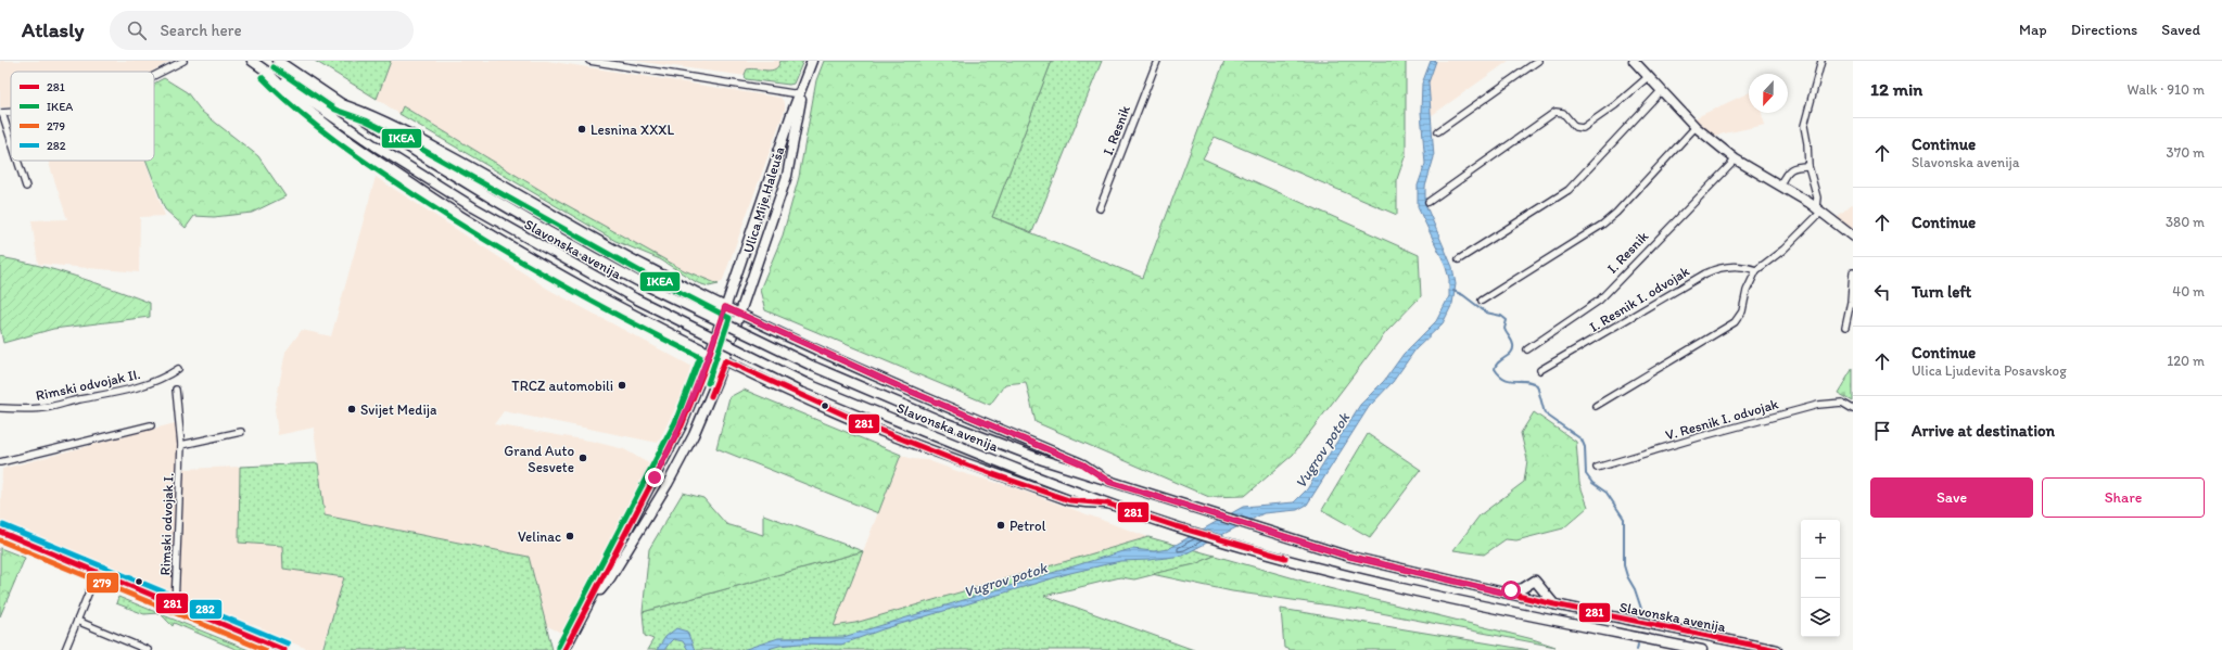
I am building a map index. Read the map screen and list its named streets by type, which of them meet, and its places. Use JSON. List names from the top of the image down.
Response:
{
  "streets": {
    "main road": ["Ulica Mije Haleuša", "Slavonska avenija"],
    "street": [
      "I. Resnik",
      "I. Resnik I. odvojak",
      "Rimski odvojak II.",
      "V. Resnik I. odvojak",
      "Rimski odvojak I."
    ]
  },
  "water": ["Vugrov potok"],
  "places": [
    "Lesnina XXXL",
    "TRCZ automobili",
    "Svijet Medija",
    "Grand Auto Sesvete",
    "Petrol",
    "Velinac"
  ],
  "lines": [
    "transit line IKEA",
    "transit line 281",
    "transit line 282",
    "transit line 279"
  ],
  "legend": [
    "281",
    "IKEA",
    "279",
    "282"
  ],
  "north": "bottom",
  "page": {
    "header": "Atlasly",
    "search": "Search here",
    "nav": ["Map", "Directions", "Saved"],
    "heading": ["12 min", "Walk · 910 m"],
    "list": [
      ["Continue", "Slavonska avenija", "370 m"],
      ["Continue", "380 m"],
      ["Turn left", "40 m"],
      ["Continue", "Ulica Ljudevita Posavskog", "120 m"],
      "Arrive at destination"
    ],
    "buttons": ["Save", "Share"],
    "map_buttons": ["+", "−"]
  }
}
